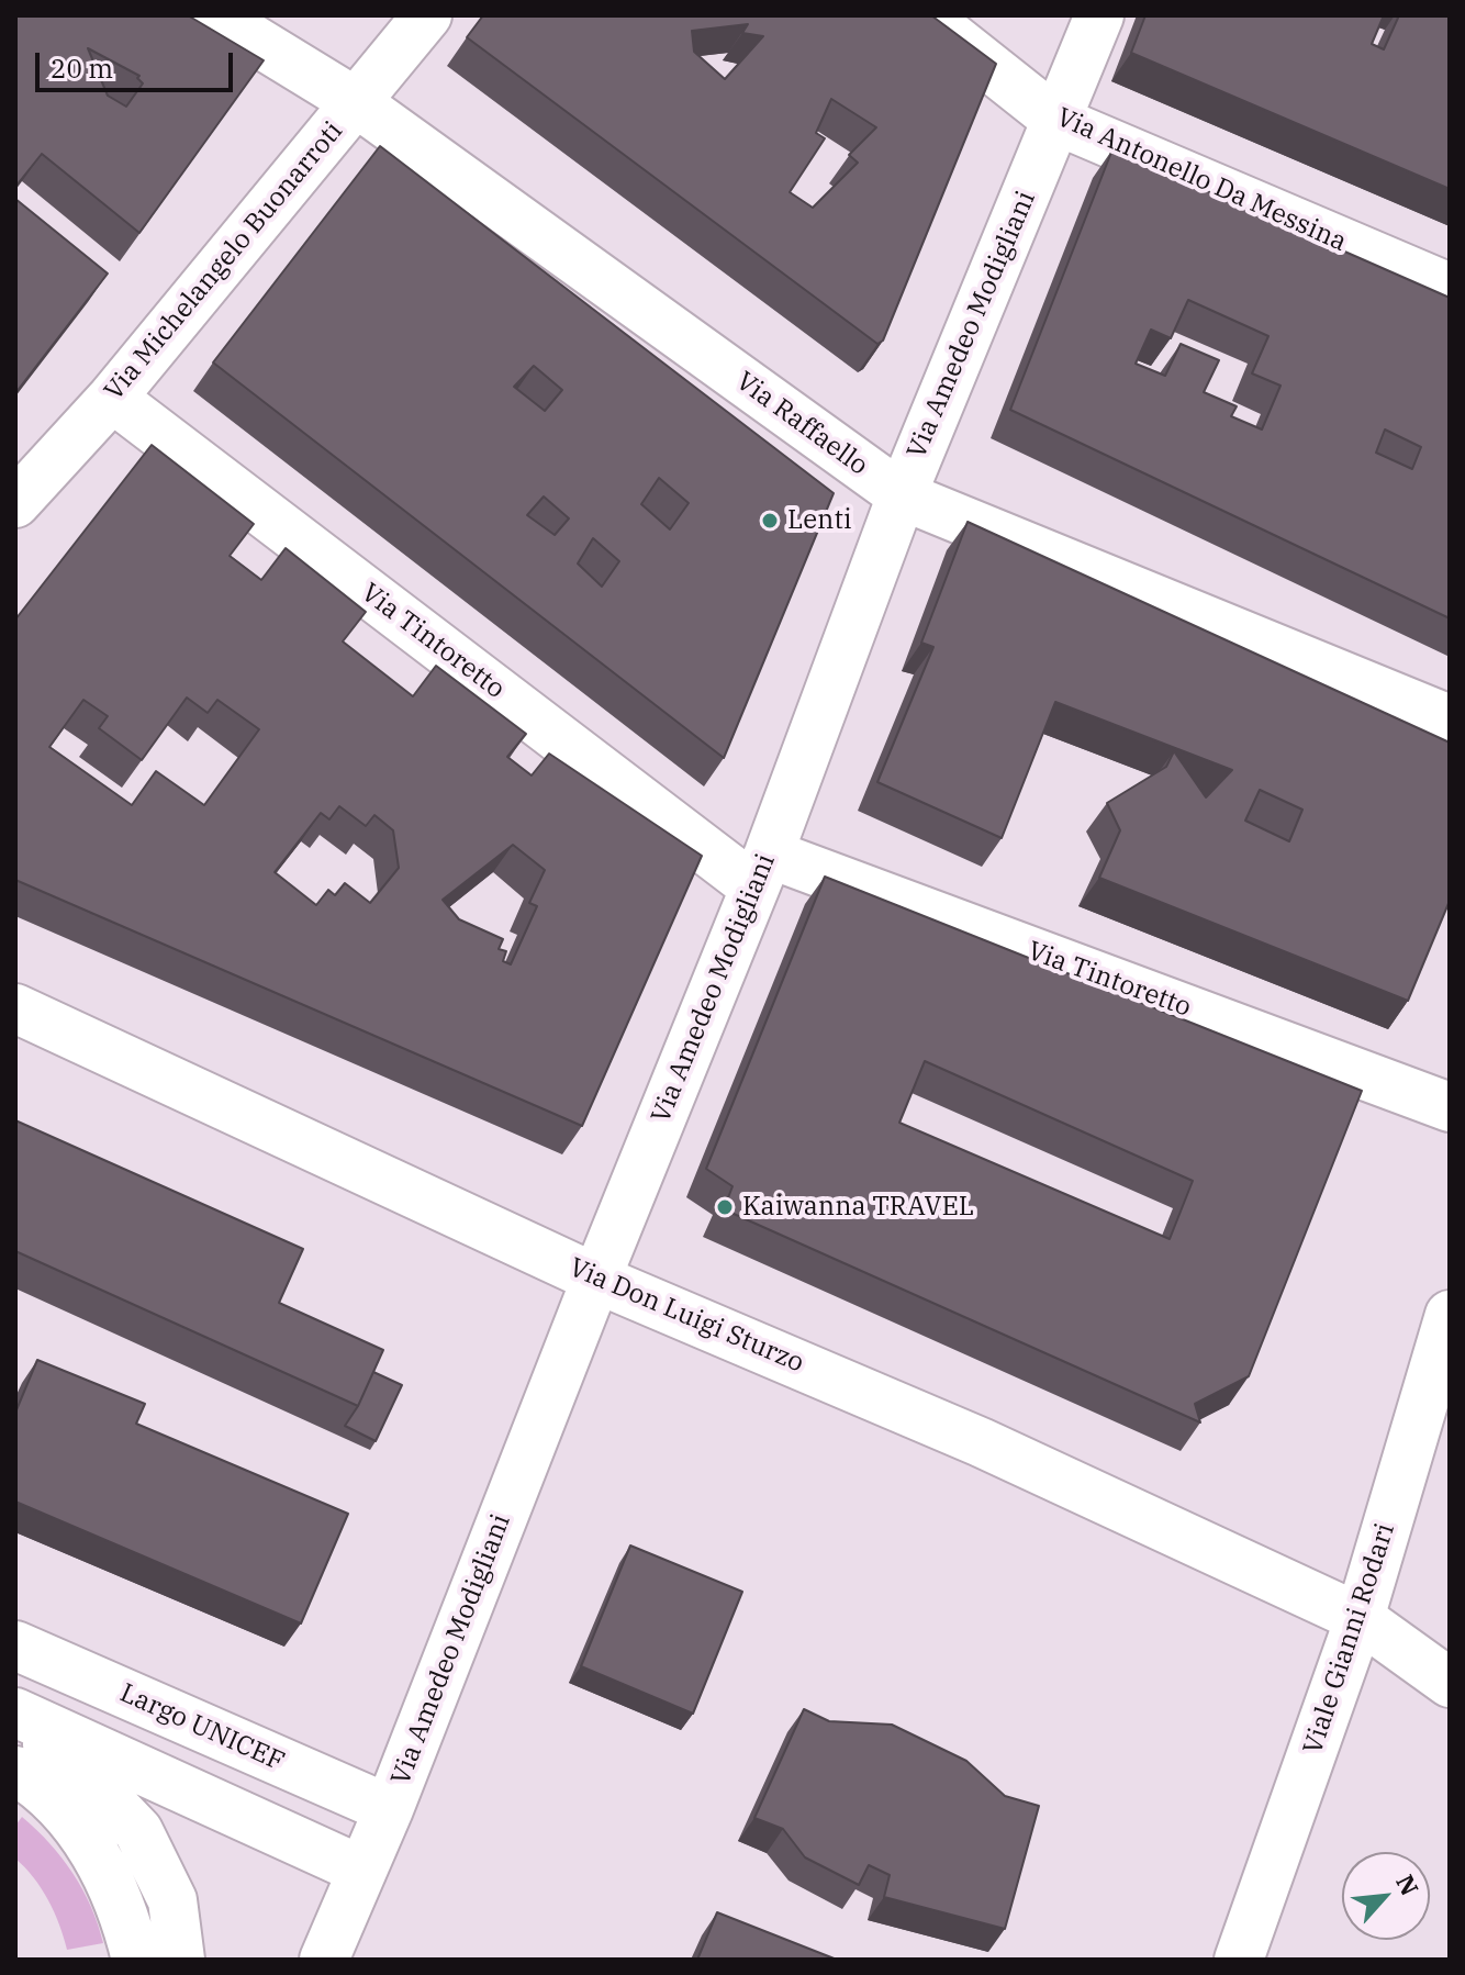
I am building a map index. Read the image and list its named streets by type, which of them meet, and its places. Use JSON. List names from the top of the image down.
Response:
{
  "streets": {
    "street": [
      "Via Antonello Da Messina",
      "Via Michelangelo Buonarroti",
      "Via Amedeo Modigliani",
      "Via Raffaello",
      "Via Tintoretto",
      "Via Don Luigi Sturzo",
      "Viale Gianni Rodari",
      "Largo UNICEF"
    ]
  },
  "crossings": [
    ["Via Antonello Da Messina", "Via Amedeo Modigliani"],
    ["Via Michelangelo Buonarroti", "Via Raffaello"],
    ["Via Michelangelo Buonarroti", "Via Tintoretto"],
    ["Via Amedeo Modigliani", "Via Raffaello"],
    ["Via Amedeo Modigliani", "Via Tintoretto"],
    ["Via Amedeo Modigliani", "Via Don Luigi Sturzo"],
    ["Via Amedeo Modigliani", "Largo UNICEF"],
    ["Via Don Luigi Sturzo", "Viale Gianni Rodari"]
  ],
  "places": ["Lenti", "Kaiwanna TRAVEL"],
  "scale_bar": "20 m",
  "north": "top right"
}
